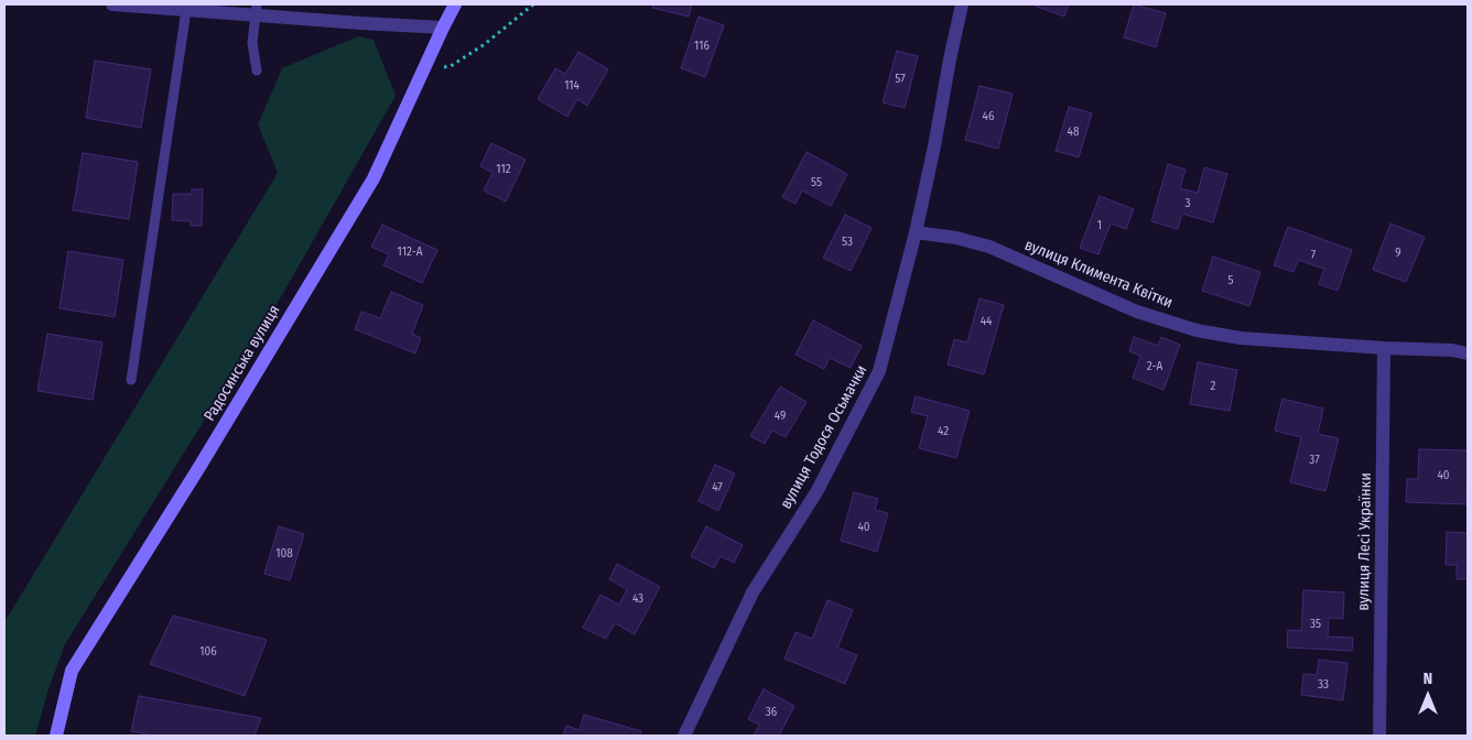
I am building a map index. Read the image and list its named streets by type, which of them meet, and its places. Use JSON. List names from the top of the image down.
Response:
{
  "streets": {
    "street": [
      "вулиця Климента Квітки",
      "Радосинська вулиця",
      "вулиця Тодося Осьмачки",
      "вулиця Лесі Українки"
    ]
  },
  "crossings": [
    ["вулиця Климента Квітки", "вулиця Тодося Осьмачки"],
    ["вулиця Климента Квітки", "вулиця Лесі Українки"]
  ],
  "house_numbers": [
    "116",
    "57",
    "114",
    "46",
    "48",
    "112",
    "55",
    "3",
    "1",
    "53",
    "112-А",
    "9",
    "7",
    "5",
    "44",
    "2-А",
    "2",
    "49",
    "42",
    "37",
    "40",
    "47",
    "40",
    "108",
    "43",
    "35",
    "106",
    "33",
    "36"
  ],
  "north": "top"
}
